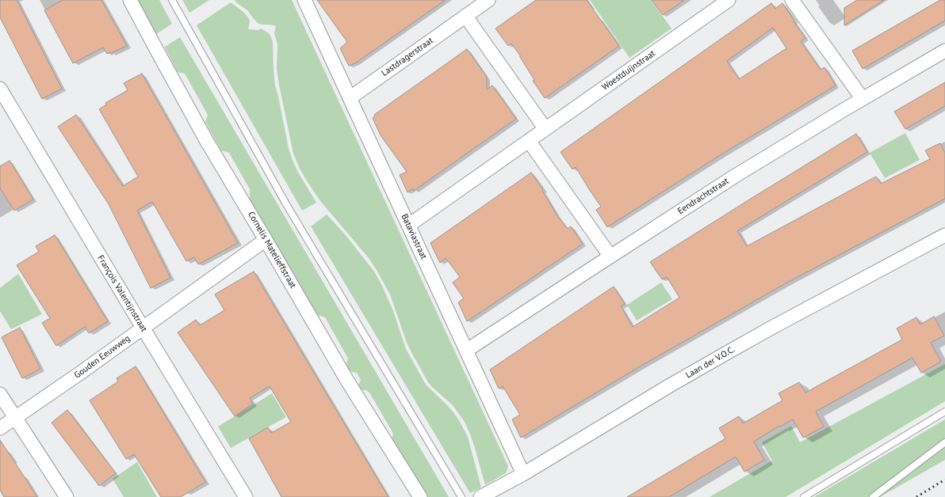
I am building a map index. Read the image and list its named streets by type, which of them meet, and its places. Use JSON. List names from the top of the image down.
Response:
{
  "streets": {
    "street": [
      "Lastdragerstraat",
      "Woestduijnstraat",
      "Eendrachtstraat",
      "Bataviastraat",
      "Cornelis Matelieffstraat",
      "François Valentijnstraat",
      "Gouden Eeuwweg",
      "Laan der V.O.C."
    ]
  },
  "crossings": [
    ["Lastdragerstraat", "Bataviastraat"],
    ["Woestduijnstraat", "Bataviastraat"],
    ["Eendrachtstraat", "Bataviastraat"],
    ["Bataviastraat", "Laan der V.O.C."],
    ["Cornelis Matelieffstraat", "Gouden Eeuwweg"],
    ["François Valentijnstraat", "Gouden Eeuwweg"]
  ]
}
